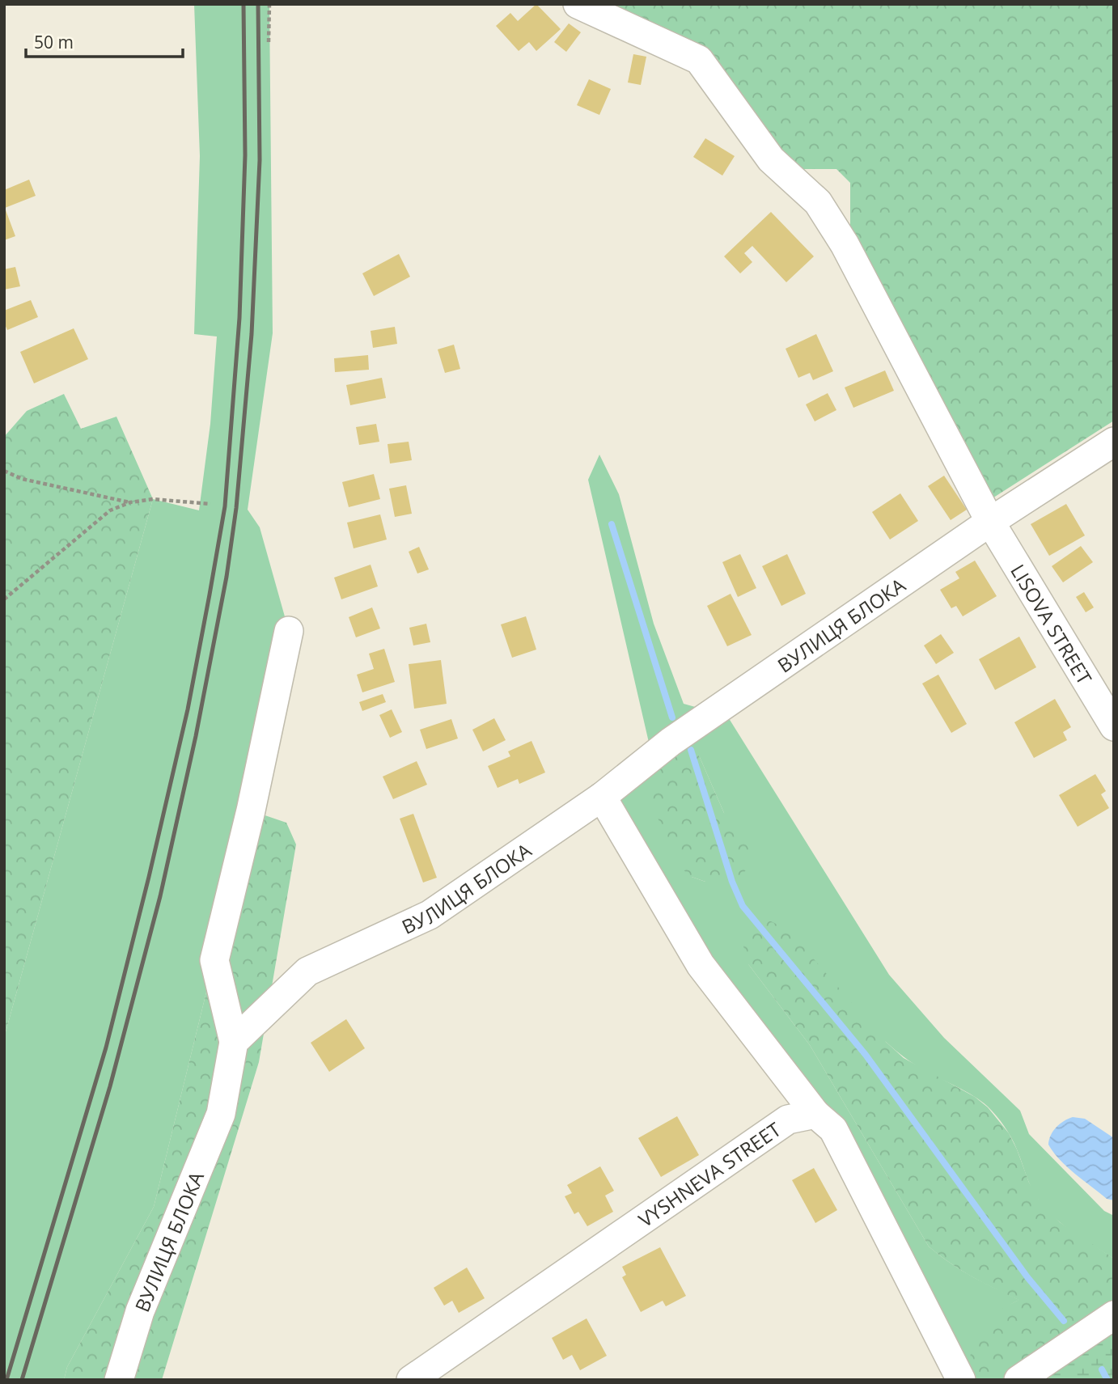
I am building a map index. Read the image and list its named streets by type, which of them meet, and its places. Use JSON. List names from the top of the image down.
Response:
{
  "streets": {
    "street": ["ВУЛИЦЯ БЛОКА", "LISOVA STREET", "VYSHNEVA STREET"]
  },
  "crossings": [
    ["ВУЛИЦЯ БЛОКА", "LISOVA STREET"]
  ],
  "scale_bar": "50 m"
}
